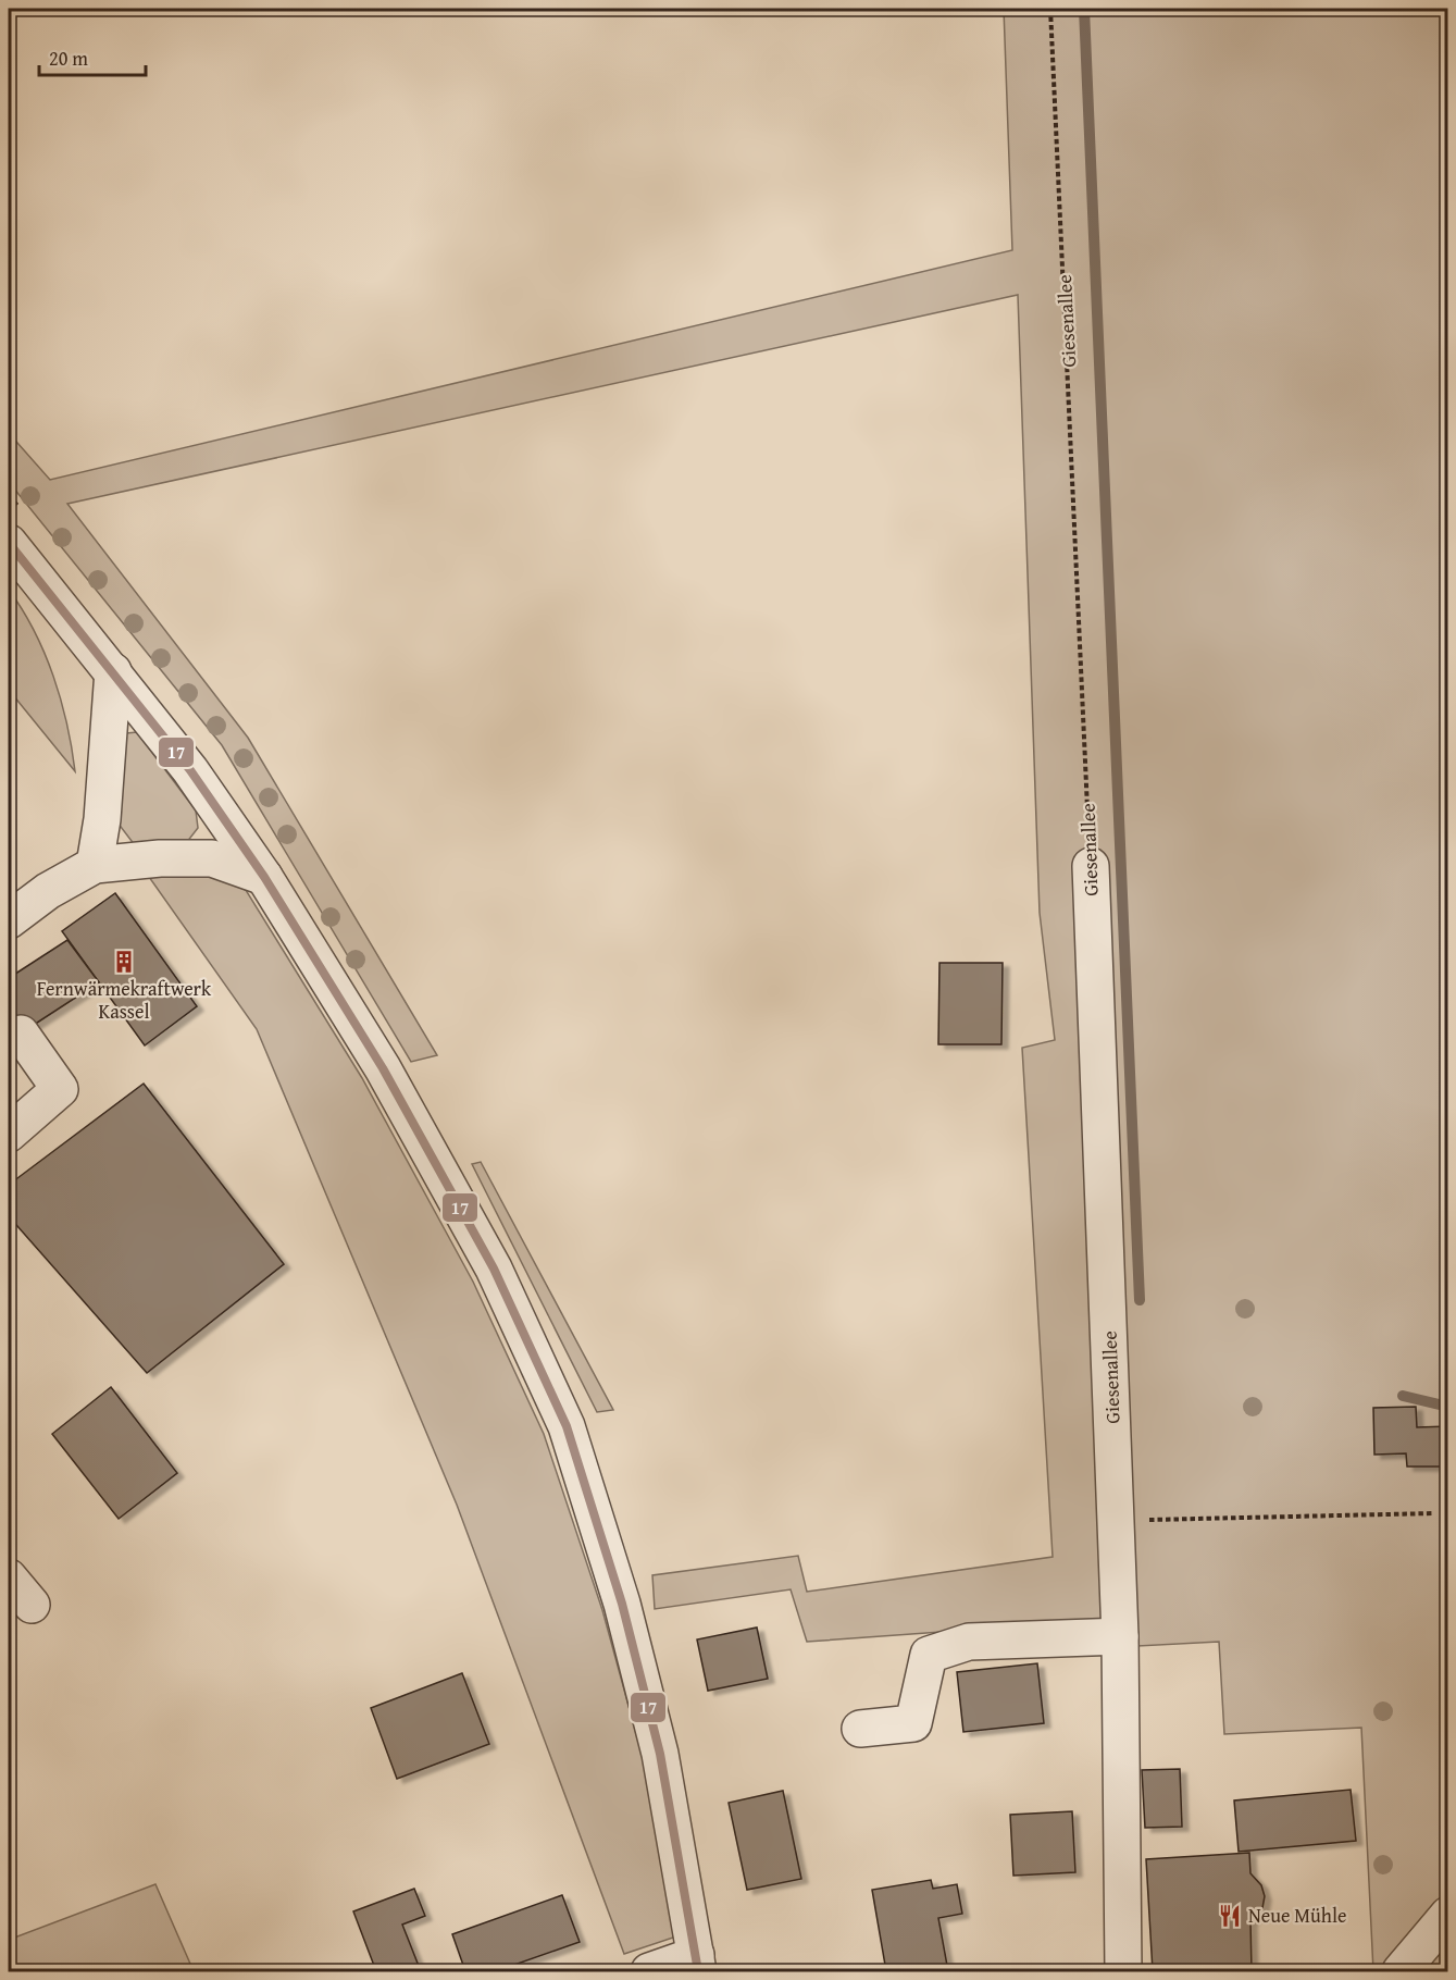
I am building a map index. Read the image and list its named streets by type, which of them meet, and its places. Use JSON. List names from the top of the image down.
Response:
{
  "streets": {
    "street": ["Giesenallee"]
  },
  "places": {
    "building": ["Fernwärmekraftwerk Kassel"],
    "restaurant": ["Neue Mühle"]
  },
  "lines": ["transit line 17"],
  "scale_bar": "20 m"
}
